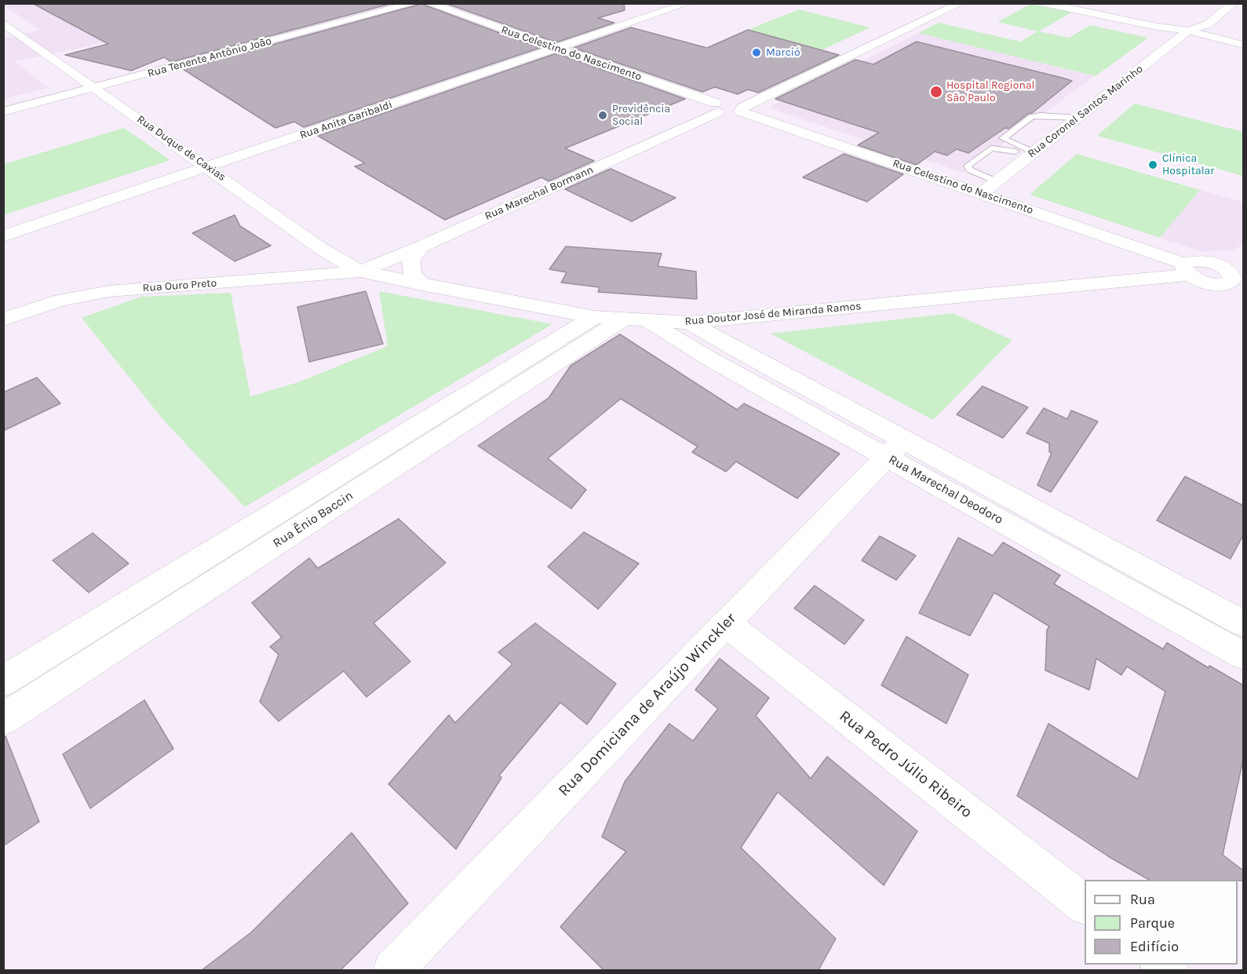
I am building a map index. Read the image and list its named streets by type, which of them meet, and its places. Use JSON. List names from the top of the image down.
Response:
{
  "streets": {
    "street": [
      "Rua Celestino do Nascimento",
      "Rua Tenente Antônio João",
      "Rua Coronel Santos Marinho",
      "Rua Anita Garibaldi",
      "Rua Duque de Caxias",
      "Rua Marechal Bormann",
      "Rua Ouro Preto",
      "Rua Doutor José de Miranda Ramos",
      "Rua Marechal Deodoro",
      "Rua Ênio Baccin",
      "Rua Domiciana de Araújo Winckler",
      "Rua Pedro Júlio Ribeiro"
    ]
  },
  "crossings": [
    ["Rua Celestino do Nascimento", "Rua Coronel Santos Marinho"],
    ["Rua Celestino do Nascimento", "Rua Anita Garibaldi"],
    ["Rua Celestino do Nascimento", "Rua Marechal Bormann"],
    ["Rua Celestino do Nascimento", "Rua Doutor José de Miranda Ramos"],
    ["Rua Tenente Antônio João", "Rua Duque de Caxias"],
    ["Rua Anita Garibaldi", "Rua Duque de Caxias"],
    ["Rua Duque de Caxias", "Rua Marechal Bormann"],
    ["Rua Duque de Caxias", "Rua Ouro Preto"],
    ["Rua Duque de Caxias", "Rua Doutor José de Miranda Ramos"],
    ["Rua Marechal Bormann", "Rua Ouro Preto"],
    ["Rua Marechal Bormann", "Rua Doutor José de Miranda Ramos"],
    ["Rua Ouro Preto", "Rua Doutor José de Miranda Ramos"],
    ["Rua Doutor José de Miranda Ramos", "Rua Marechal Deodoro"],
    ["Rua Doutor José de Miranda Ramos", "Rua Ênio Baccin"],
    ["Rua Marechal Deodoro", "Rua Domiciana de Araújo Winckler"],
    ["Rua Domiciana de Araújo Winckler", "Rua Pedro Júlio Ribeiro"]
  ],
  "places": [
    "Marció",
    "Hospital Regional São Paulo",
    "Previdência Social",
    "Clínica Hospitalar"
  ],
  "legend": ["Rua", "Parque", "Edifício"]
}
